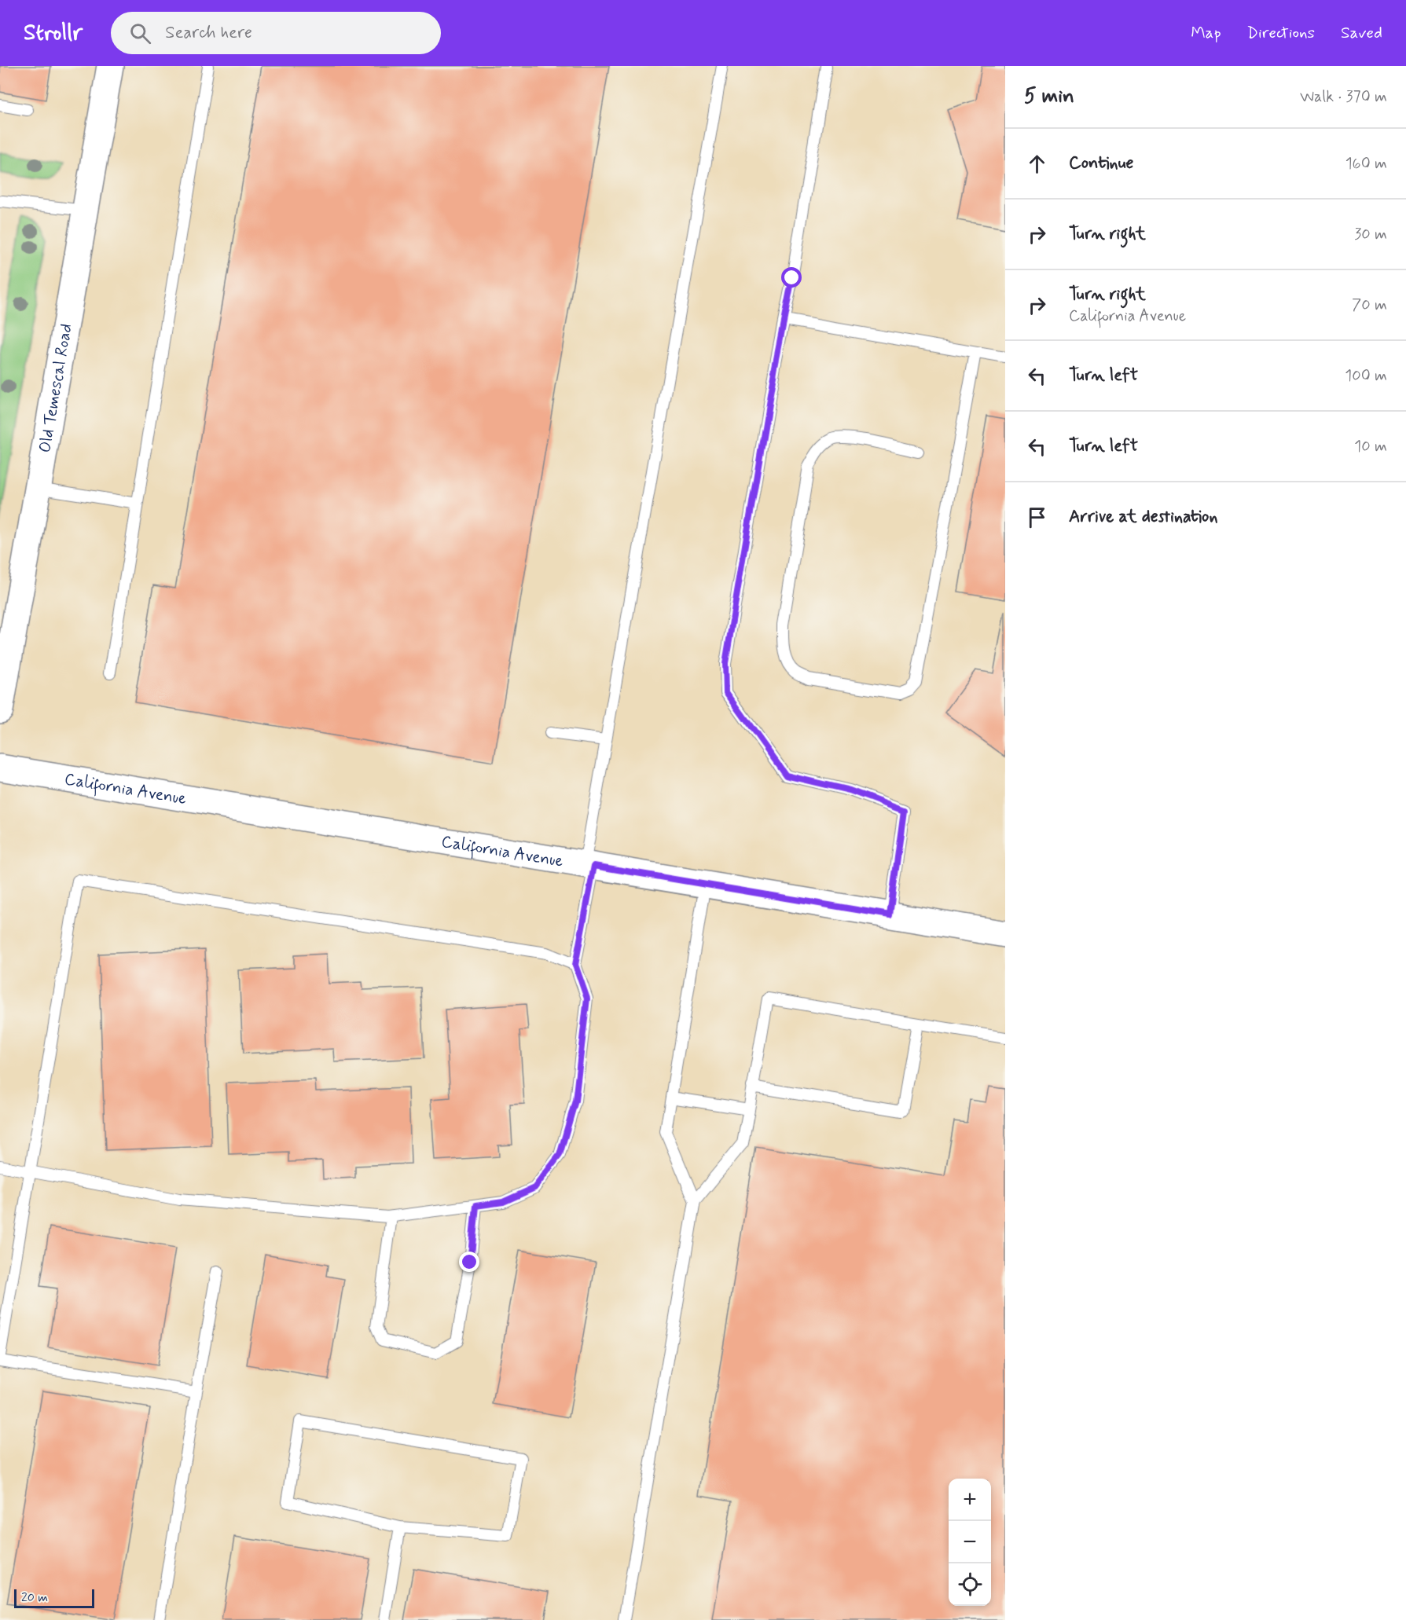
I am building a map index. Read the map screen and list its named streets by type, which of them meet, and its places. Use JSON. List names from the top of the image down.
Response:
{
  "streets": {
    "main road": ["Old Temescal Road", "California Avenue"]
  },
  "scale_bar": "20 m",
  "page": {
    "header": "Strollr",
    "search": "Search here",
    "nav": ["Map", "Directions", "Saved"],
    "heading": ["5 min", "Walk · 370 m"],
    "list": [
      ["Continue", "160 m"],
      ["Turn right", "30 m"],
      ["Turn right", "California Avenue", "70 m"],
      ["Turn left", "100 m"],
      ["Turn left", "10 m"],
      "Arrive at destination"
    ],
    "map_buttons": ["+", "−"],
    "scale": "20 m"
  }
}
